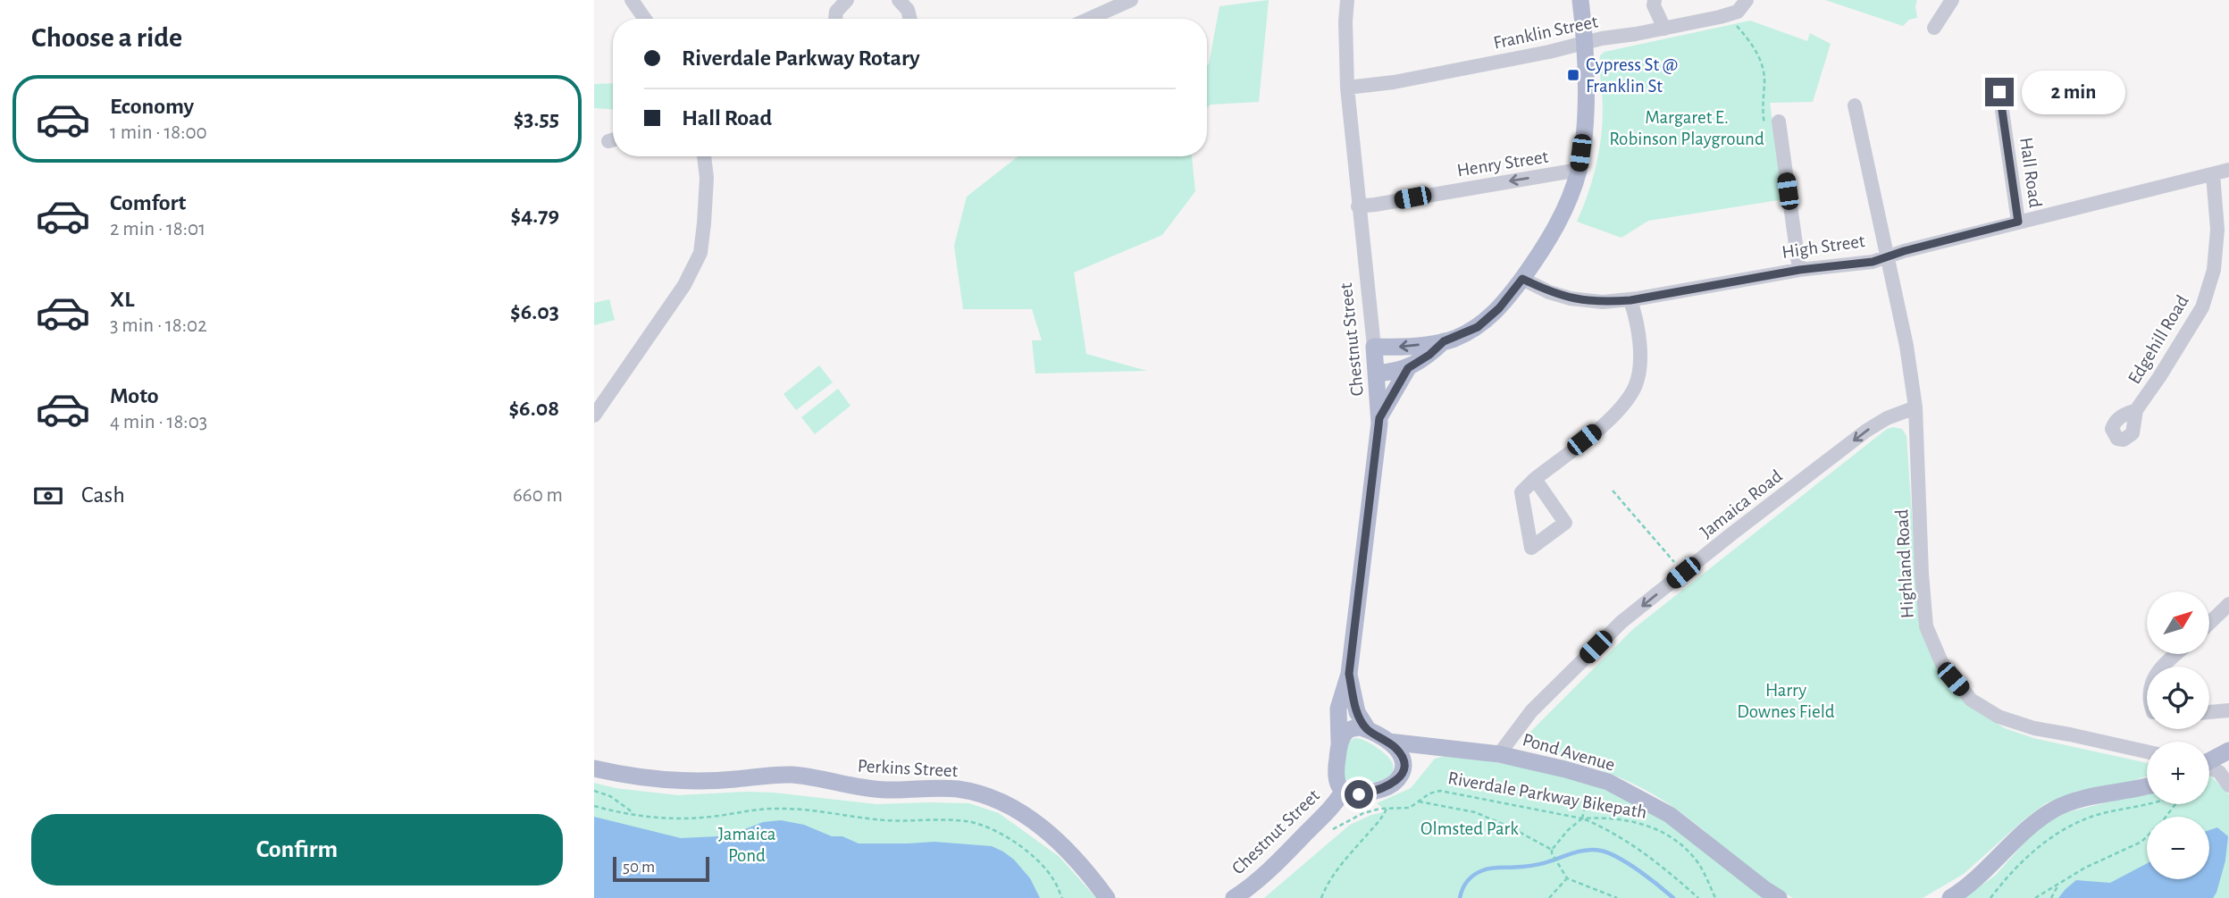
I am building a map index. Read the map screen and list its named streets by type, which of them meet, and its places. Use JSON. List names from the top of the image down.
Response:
{
  "streets": {
    "main road": ["Chestnut Street", "Pond Avenue", "Perkins Street"],
    "street": [
      "Franklin Street",
      "Henry Street",
      "Hall Road",
      "High Street",
      "Edgehill Road",
      "Jamaica Road",
      "Highland Road"
    ],
    "path": ["Riverdale Parkway Bikepath"]
  },
  "crossings": [
    ["Franklin Street", "Chestnut Street"],
    ["Henry Street", "Chestnut Street"],
    ["Hall Road", "High Street"],
    ["High Street", "Edgehill Road"],
    ["High Street", "Highland Road"],
    ["Chestnut Street", "Pond Avenue"],
    ["Jamaica Road", "Highland Road"],
    ["Jamaica Road", "Pond Avenue"]
  ],
  "one_way": ["Henry Street", "Jamaica Road"],
  "parks": [
    "Margaret E. Robinson Playground",
    "Harry Downes Field",
    "Olmsted Park",
    "Jamaica Pond"
  ],
  "places": {
    "transit": ["Cypress St @ Franklin St"]
  },
  "scale_bar": "50 m",
  "north": "top right",
  "page": {
    "heading": "Choose a ride",
    "banner": ["Riverdale Parkway Rotary", "Hall Road"],
    "bubble": "2 min",
    "list": [
      {
        "name": "Economy",
        "note": "1 min · 18:00",
        "value": "$3.55"
      },
      {
        "name": "Comfort",
        "note": "2 min · 18:01",
        "value": "$4.79"
      },
      {
        "name": "XL",
        "note": "3 min · 18:02",
        "value": "$6.03"
      },
      {
        "name": "Moto",
        "note": "4 min · 18:03",
        "value": "$6.08"
      }
    ],
    "pay": ["Cash", "660 m"],
    "map_buttons": ["+", "−"],
    "buttons": "Confirm",
    "scale": "50 m"
  }
}
